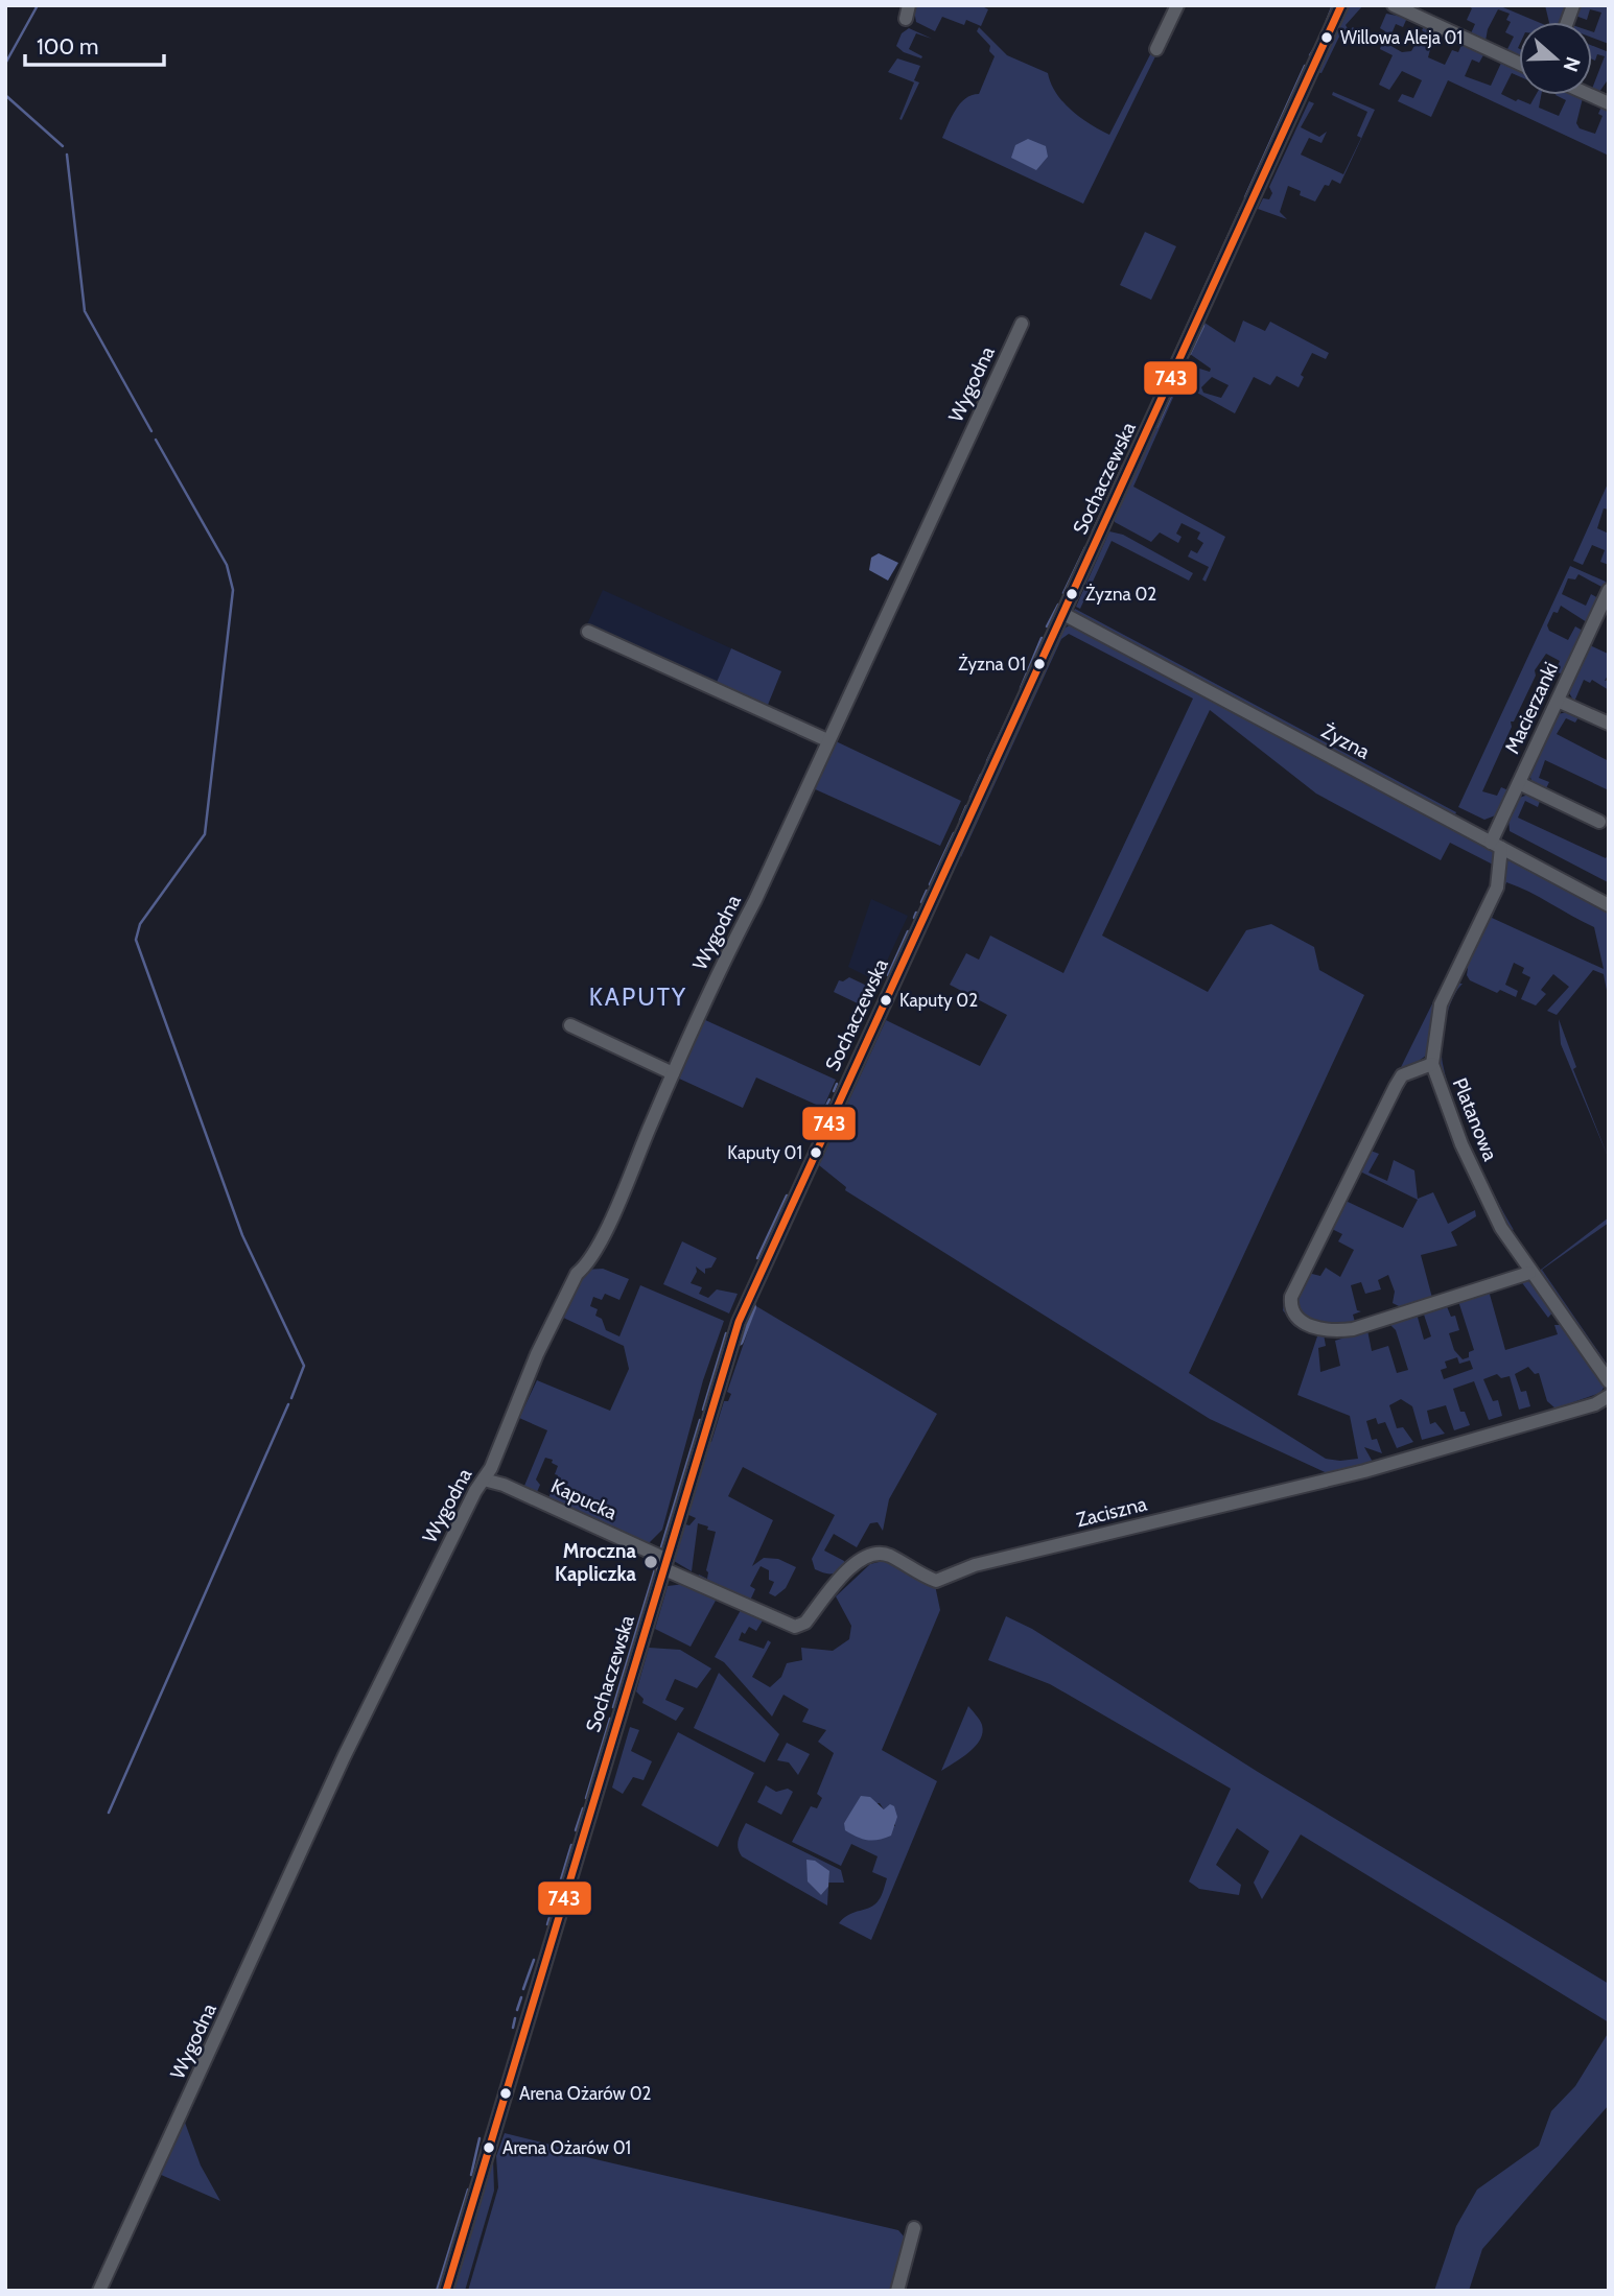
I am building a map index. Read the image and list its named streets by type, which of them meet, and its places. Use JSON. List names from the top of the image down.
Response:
{
  "streets": {
    "street": [
      "Wygodna",
      "Sochaczewska",
      "Macierzanki",
      "Żyzna",
      "Platanowa",
      "Kapucka",
      "Zaciszna"
    ]
  },
  "crossings": [
    ["Wygodna", "Kapucka"],
    ["Sochaczewska", "Żyzna"],
    ["Sochaczewska", "Kapucka"],
    ["Sochaczewska", "Zaciszna"],
    ["Macierzanki", "Żyzna"],
    ["Macierzanki", "Platanowa"],
    ["Żyzna", "Platanowa"],
    ["Kapucka", "Zaciszna"]
  ],
  "districts": ["KAPUTY"],
  "places": [
    "Willowa Aleja 01",
    "Żyzna 02",
    "Żyzna 01",
    "Kaputy 02",
    "Kaputy 01",
    "Mroczna Kapliczka",
    "Arena Ożarów 02",
    "Arena Ożarów 01"
  ],
  "lines": ["transit line 743"],
  "scale_bar": "100 m",
  "north": "right"
}
